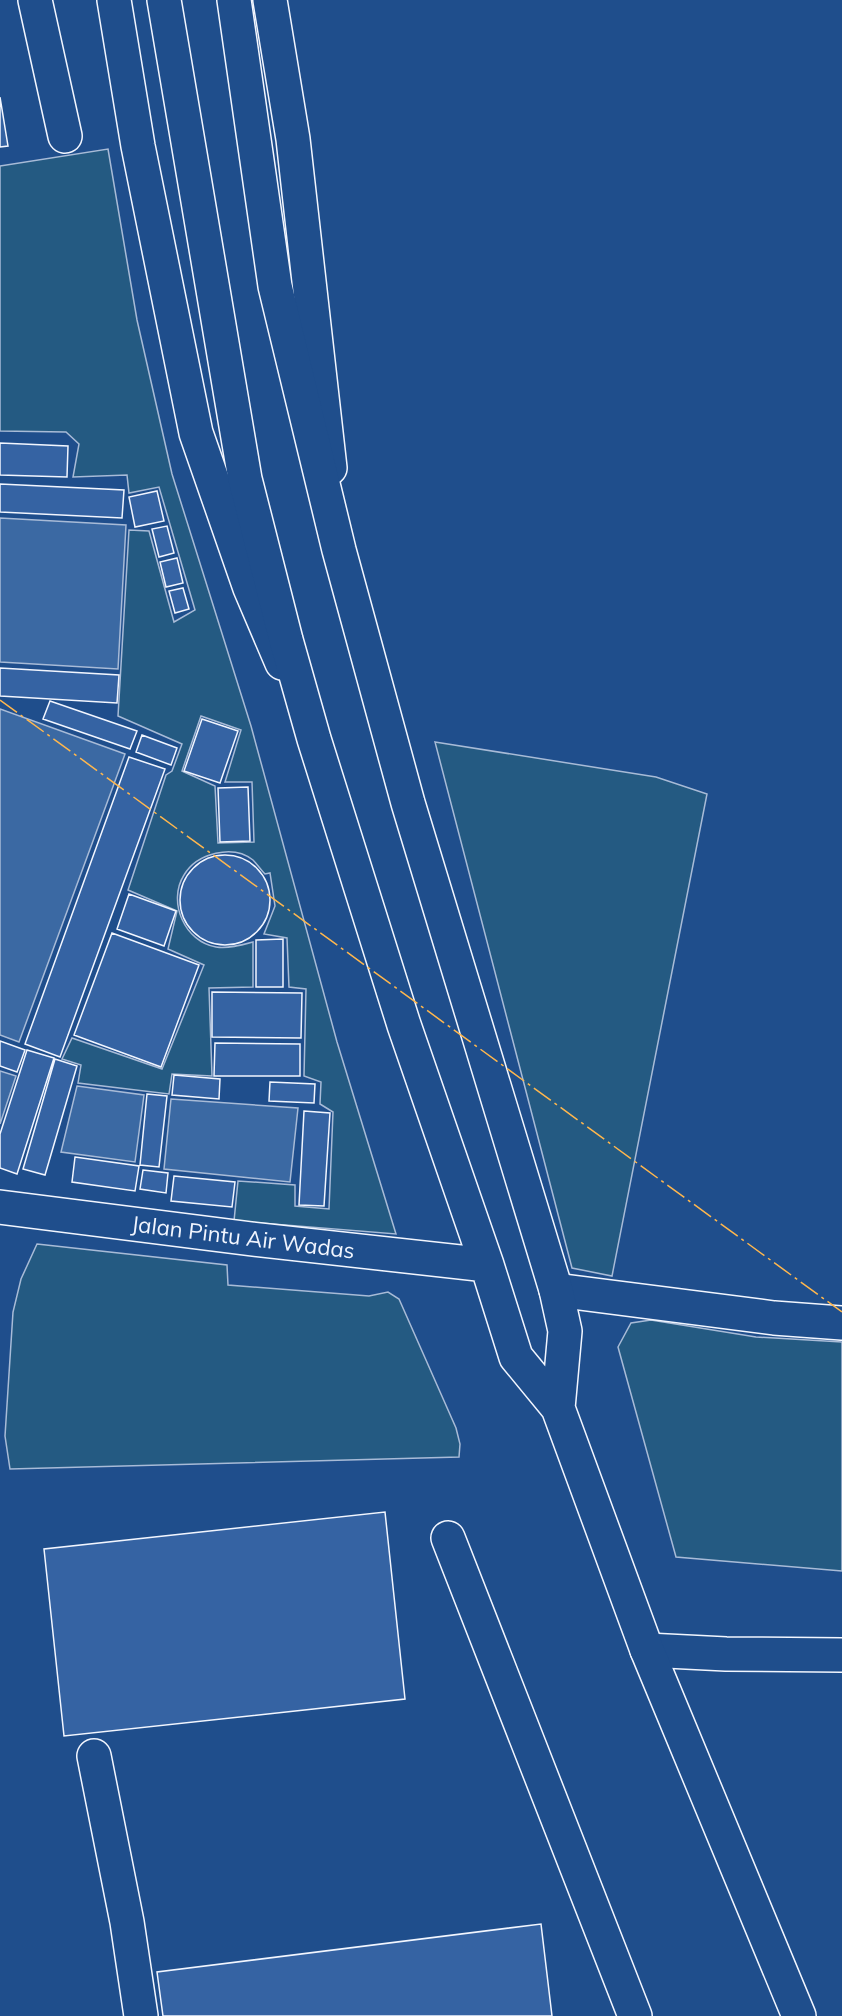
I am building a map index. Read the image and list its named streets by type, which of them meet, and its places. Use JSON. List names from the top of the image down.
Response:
{
  "streets": {
    "main road": ["Jalan Pintu Air Wadas"]
  }
}
